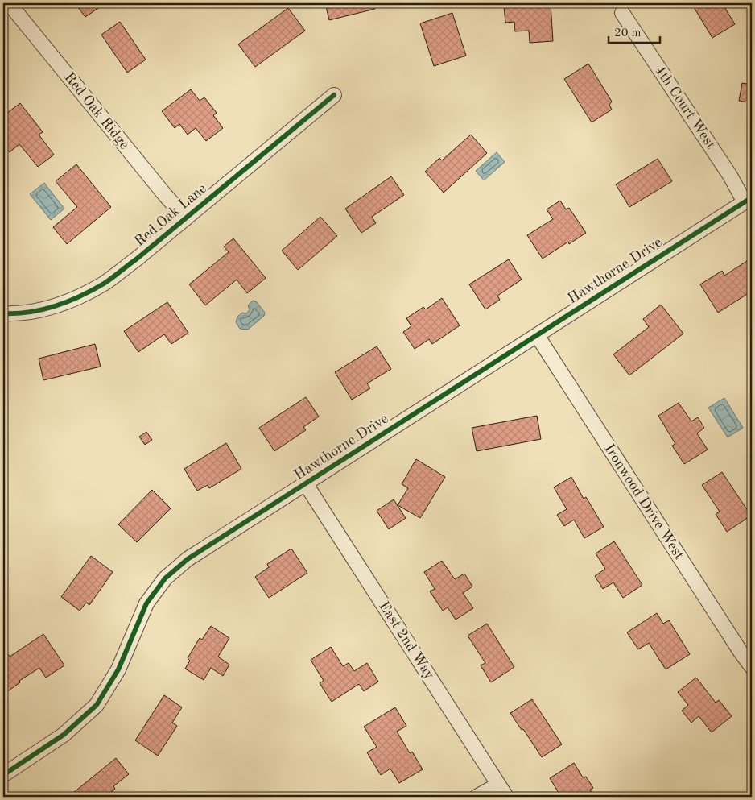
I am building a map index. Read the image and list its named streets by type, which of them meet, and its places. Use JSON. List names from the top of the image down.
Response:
{
  "streets": {
    "street": [
      "4th Court West",
      "Red Oak Ridge",
      "Red Oak Lane",
      "Hawthorne Drive",
      "Ironwood Drive West",
      "East 2nd Way"
    ]
  },
  "crossings": [
    ["4th Court West", "Hawthorne Drive"],
    ["Red Oak Ridge", "Red Oak Lane"],
    ["Hawthorne Drive", "Ironwood Drive West"],
    ["Hawthorne Drive", "East 2nd Way"]
  ],
  "scale_bar": "20 m"
}
